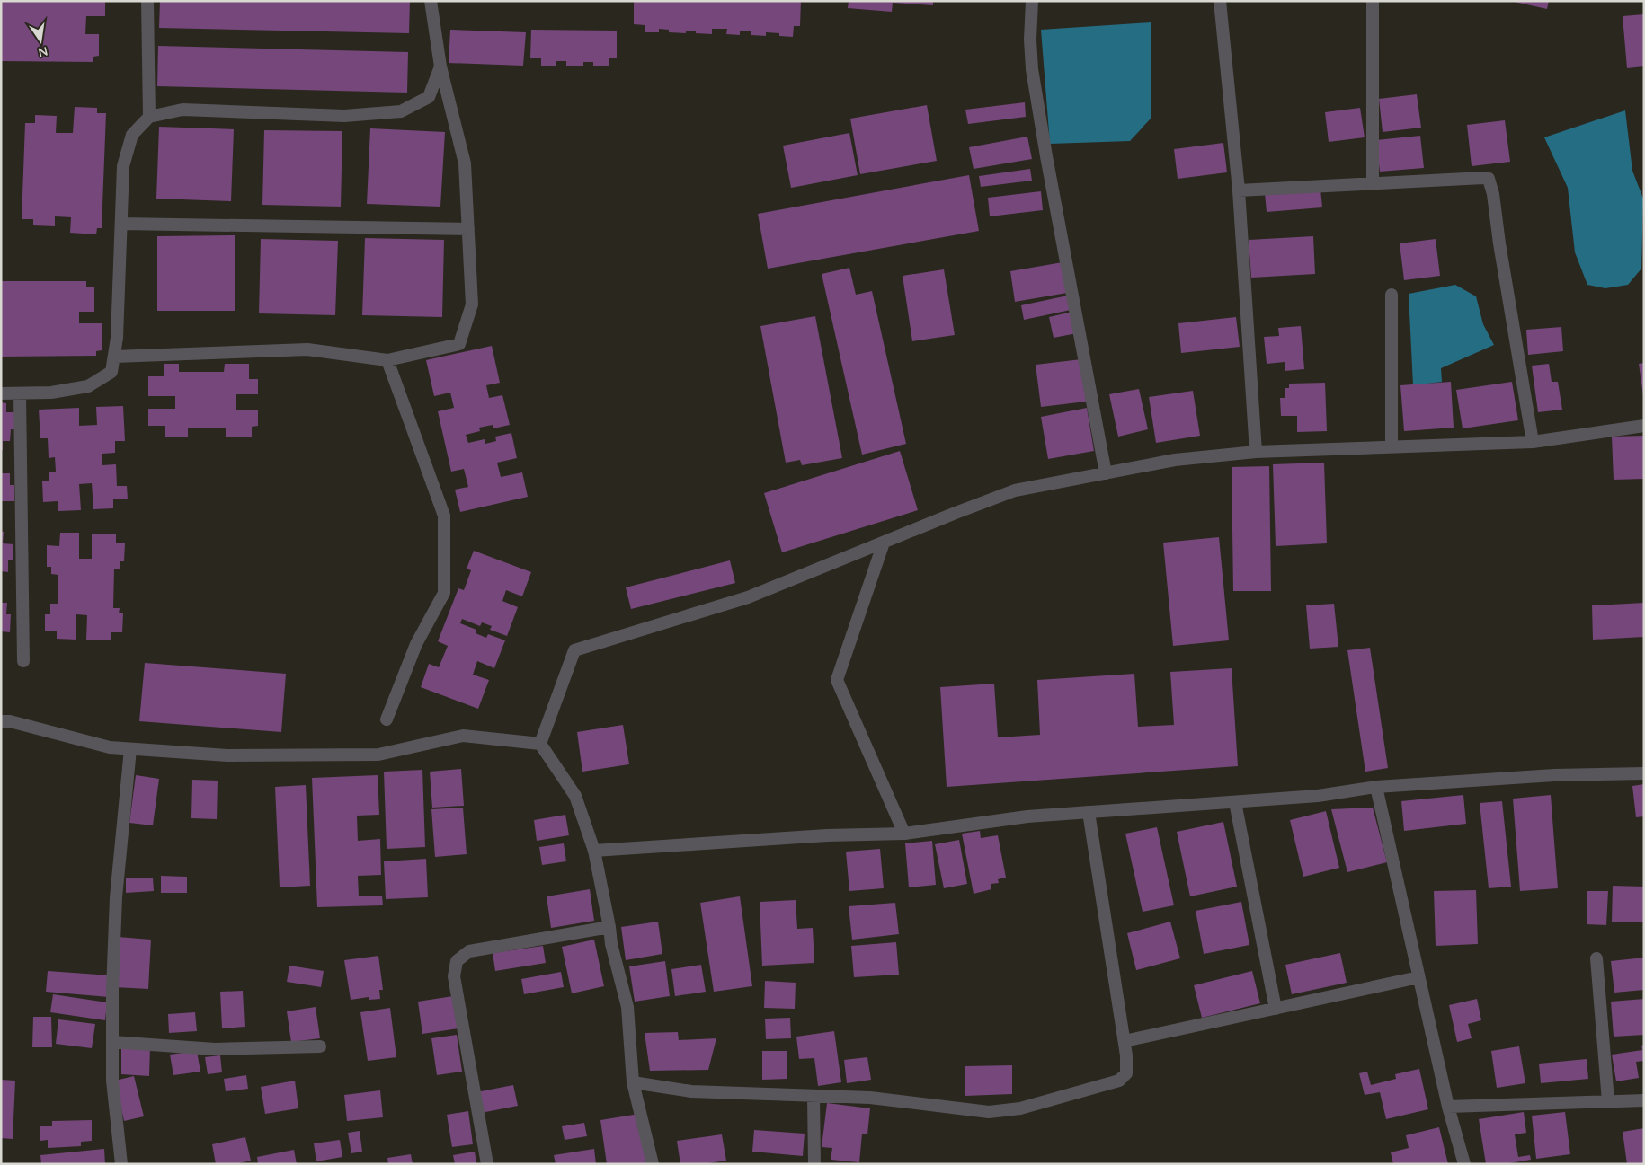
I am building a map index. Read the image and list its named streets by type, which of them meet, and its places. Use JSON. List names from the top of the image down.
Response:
{
  "north": "bottom"
}
